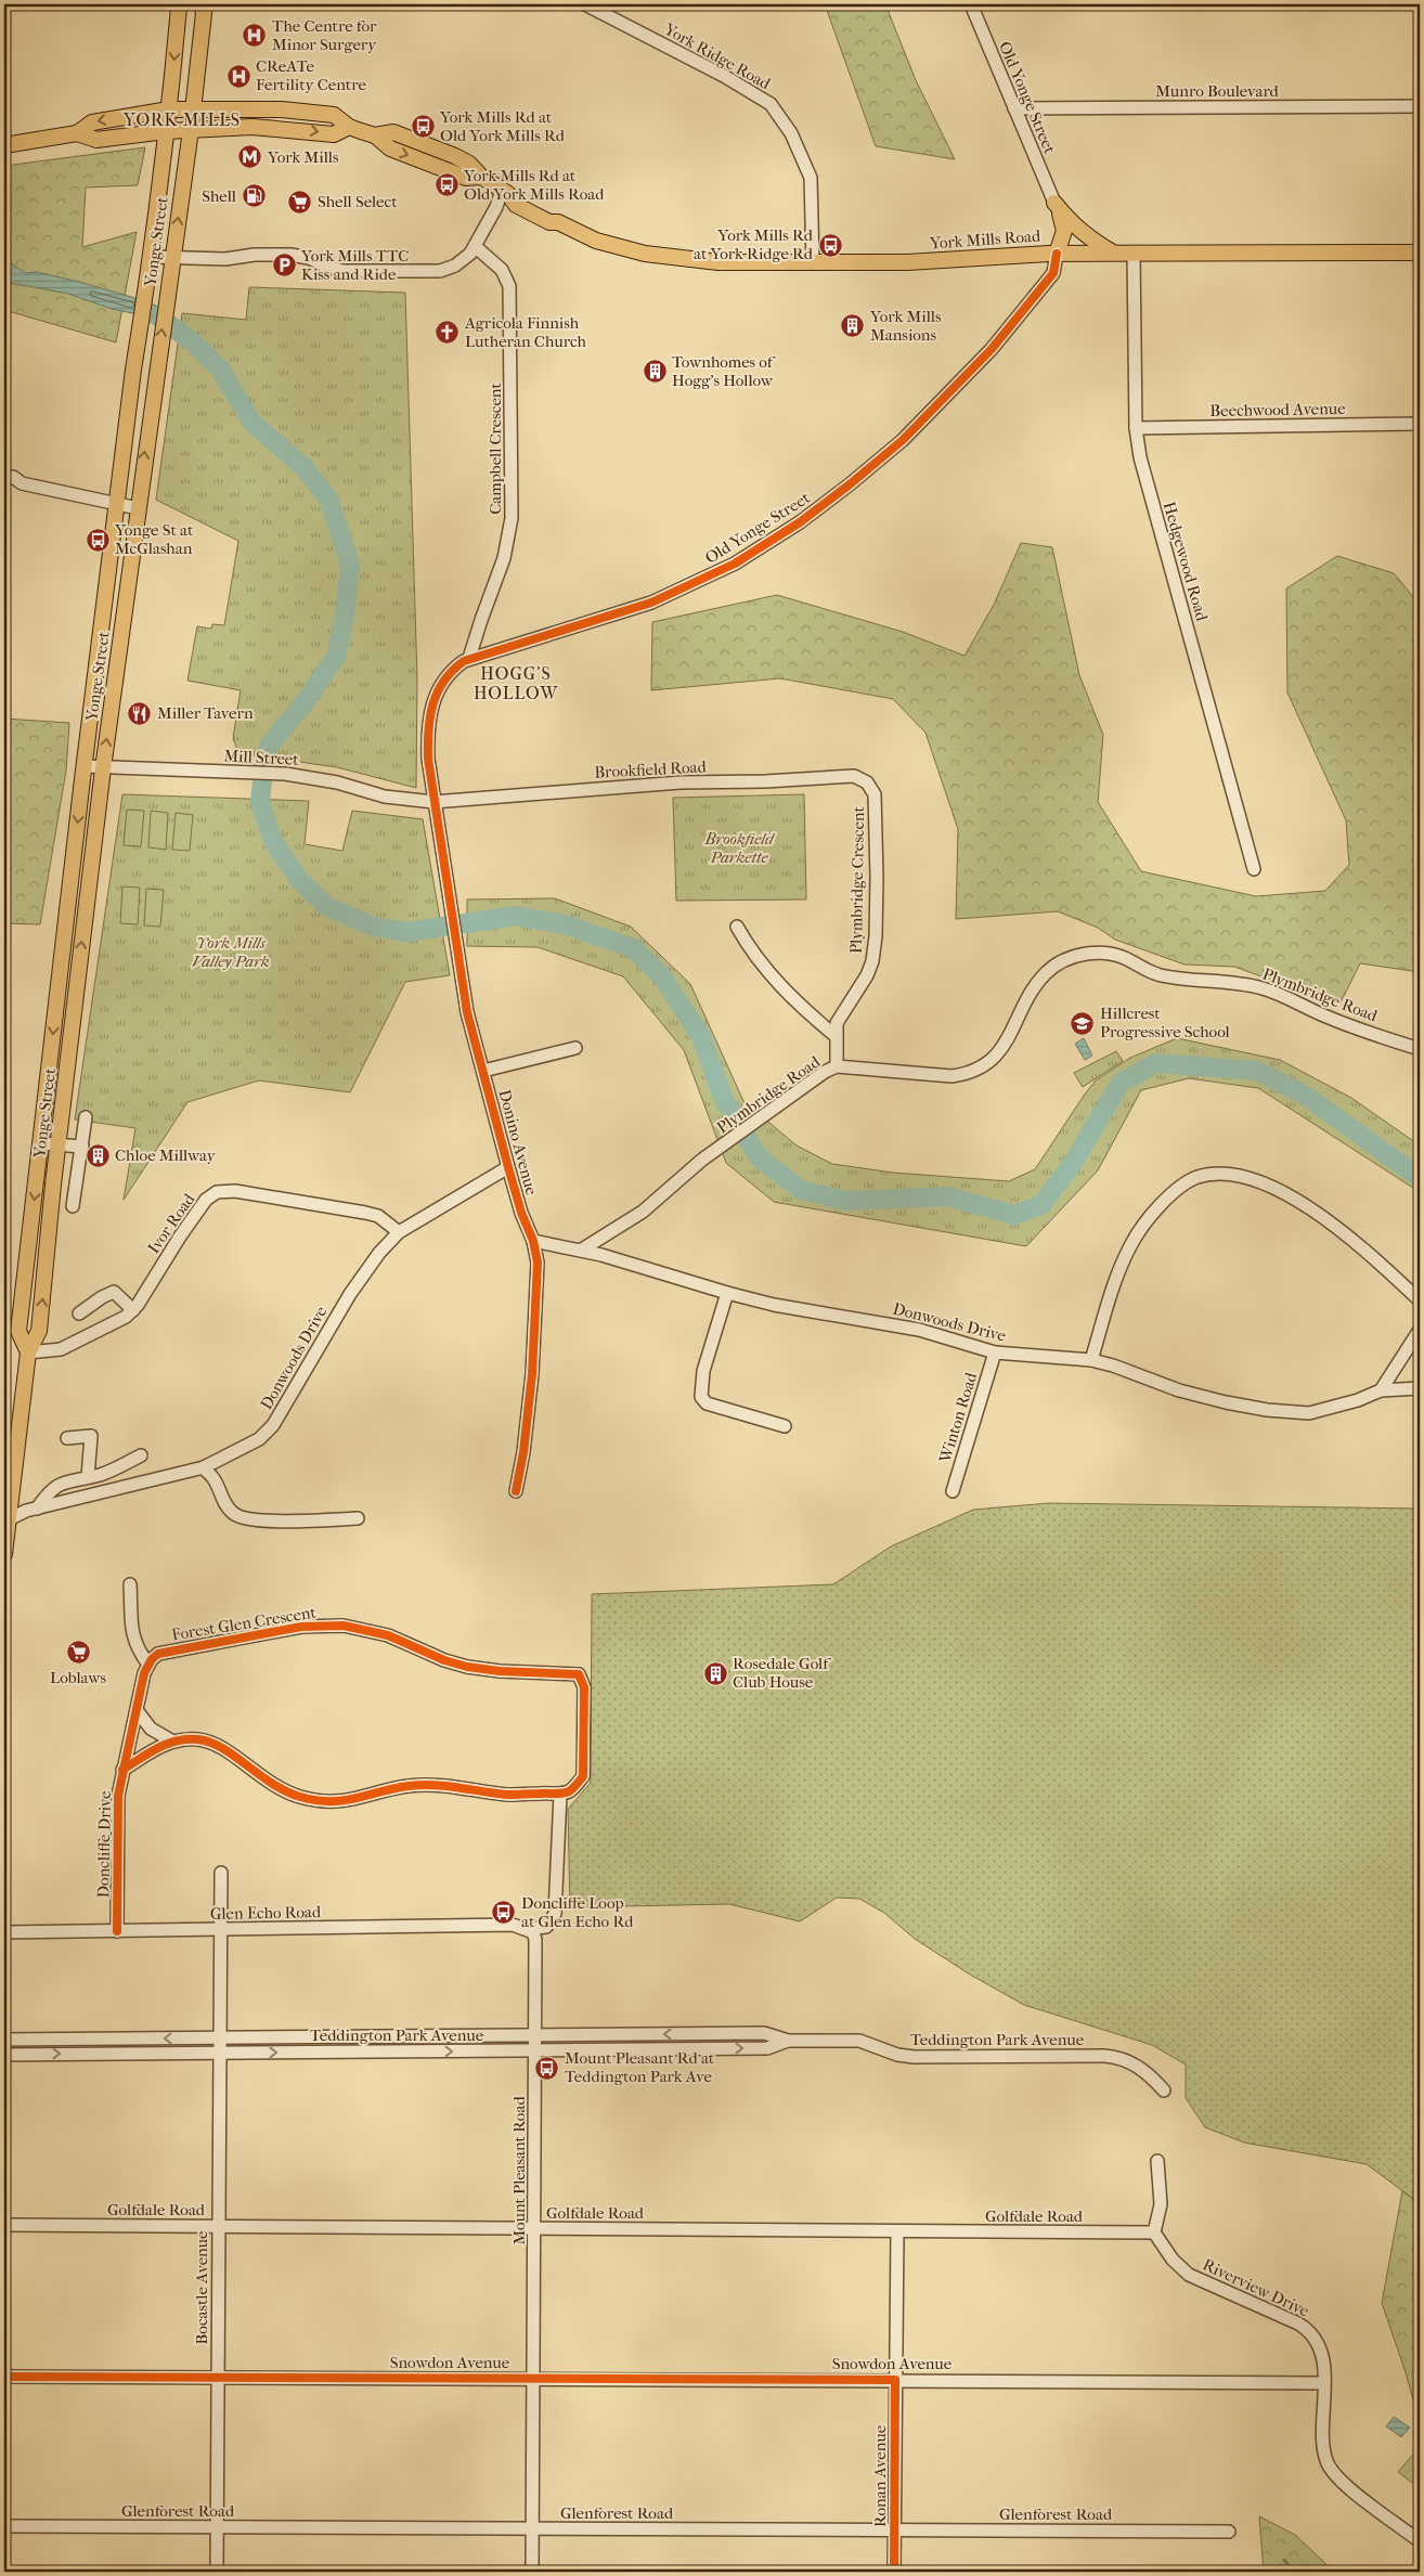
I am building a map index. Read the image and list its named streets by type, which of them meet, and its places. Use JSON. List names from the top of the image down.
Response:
{
  "streets": {
    "main road": ["York Mills Road", "Yonge Street"],
    "street": [
      "York Ridge Road",
      "Munro Boulevard",
      "Old Yonge Street",
      "Beechwood Avenue",
      "Campbell Crescent",
      "Hedgewood Road",
      "Mill Street",
      "Brookfield Road",
      "Plymbridge Crescent",
      "Plymbridge Road",
      "Donino Avenue",
      "Ivor Road",
      "Donwoods Drive",
      "Winton Road",
      "Forest Glen Crescent",
      "Doncliffe Drive",
      "Glen Echo Road",
      "Teddington Park Avenue",
      "Mount Pleasant Road",
      "Golfdale Road",
      "Bocastle Avenue",
      "Riverview Drive",
      "Snowdon Avenue",
      "Ronan Avenue",
      "Glenforest Road"
    ]
  },
  "crossings": [
    ["York Ridge Road", "York Mills Road"],
    ["Munro Boulevard", "Old Yonge Street"],
    ["Old Yonge Street", "York Mills Road"],
    ["Old Yonge Street", "Campbell Crescent"],
    ["Old Yonge Street", "Mill Street"],
    ["Old Yonge Street", "Brookfield Road"],
    ["Old Yonge Street", "Donino Avenue"],
    ["York Mills Road", "Yonge Street"],
    ["York Mills Road", "Hedgewood Road"],
    ["Yonge Street", "Mill Street"],
    ["Yonge Street", "Ivor Road"],
    ["Yonge Street", "Donwoods Drive"],
    ["Beechwood Avenue", "Hedgewood Road"],
    ["Mill Street", "Brookfield Road"],
    ["Mill Street", "Donino Avenue"],
    ["Brookfield Road", "Plymbridge Crescent"],
    ["Brookfield Road", "Donino Avenue"],
    ["Plymbridge Crescent", "Plymbridge Road"],
    ["Plymbridge Road", "Donwoods Drive"],
    ["Donino Avenue", "Donwoods Drive"],
    ["Ivor Road", "Donwoods Drive"],
    ["Donwoods Drive", "Winton Road"],
    ["Doncliffe Drive", "Glen Echo Road"],
    ["Glen Echo Road", "Mount Pleasant Road"],
    ["Glen Echo Road", "Bocastle Avenue"],
    ["Teddington Park Avenue", "Mount Pleasant Road"],
    ["Teddington Park Avenue", "Bocastle Avenue"],
    ["Mount Pleasant Road", "Golfdale Road"],
    ["Mount Pleasant Road", "Snowdon Avenue"],
    ["Mount Pleasant Road", "Glenforest Road"],
    ["Golfdale Road", "Bocastle Avenue"],
    ["Golfdale Road", "Riverview Drive"],
    ["Golfdale Road", "Ronan Avenue"],
    ["Bocastle Avenue", "Snowdon Avenue"],
    ["Bocastle Avenue", "Glenforest Road"],
    ["Riverview Drive", "Snowdon Avenue"],
    ["Snowdon Avenue", "Ronan Avenue"],
    ["Ronan Avenue", "Glenforest Road"]
  ],
  "districts": ["YORK MILLS", "HOGG'S HOLLOW"],
  "parks": ["Brookfield Parkette", "York Mills Valley Park"],
  "places": {
    "hospital": ["The Centre for Minor Surgery", "CReATe Fertility Centre"],
    "bus stop": [
      "York Mills Rd at Old York Mills Rd",
      "York Mills Rd at Old York Mills Road",
      "York Mills Rd at York Ridge Rd",
      "Yonge St at McGlashan",
      "Doncliffe Loop at Glen Echo Rd",
      "Mount Pleasant Rd at Teddington Park Ave"
    ],
    "metro station": ["York Mills"],
    "fuel station": ["Shell"],
    "supermarket": ["Shell Select", "Loblaws"],
    "parking": ["York Mills TTC Kiss and Ride"],
    "building": [
      "York Mills Mansions",
      "Townhomes of Hogg's Hollow",
      "Chloe Millway",
      "Rosedale Golf Club House"
    ],
    "church": ["Agricola Finnish Lutheran Church"],
    "restaurant": ["Miller Tavern"],
    "school or university": ["Hillcrest Progressive School"]
  }
}
